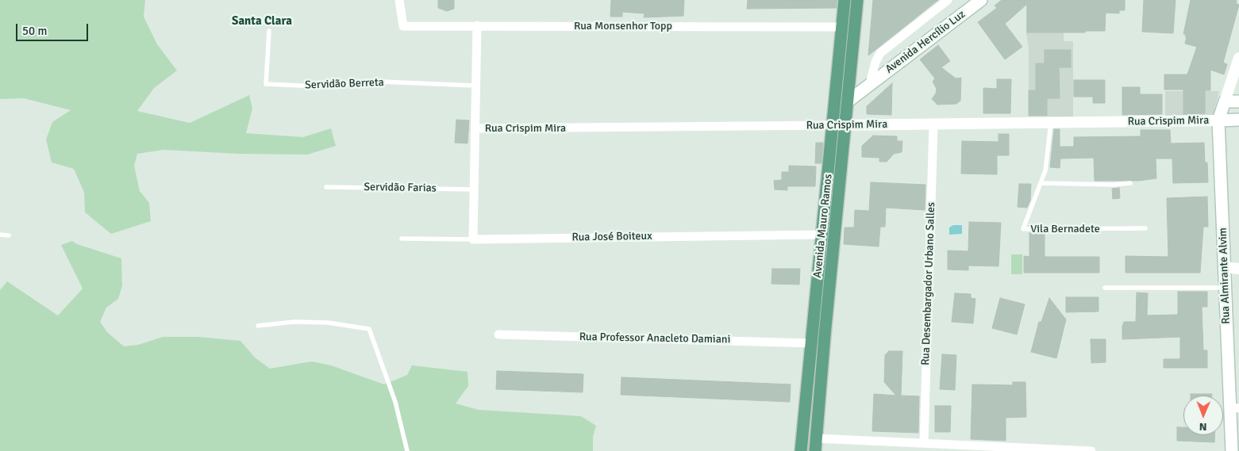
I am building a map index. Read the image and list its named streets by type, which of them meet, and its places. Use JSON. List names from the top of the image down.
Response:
{
  "streets": {
    "main road": ["Avenida Hercílio Luz", "Avenida Mauro Ramos", "Rua Almirante Alvim"],
    "street": [
      "Rua Monsenhor Topp",
      "Rua Crispim Mira",
      "Rua José Boiteux",
      "Rua Desembargador Urbano Salles",
      "Rua Professor Anacleto Damiani"
    ],
    "lane": ["Servidão Berreta", "Servidão Farias", "Vila Bernadete"]
  },
  "crossings": [
    ["Rua Monsenhor Topp", "Avenida Mauro Ramos"],
    ["Avenida Hercílio Luz", "Avenida Mauro Ramos"],
    ["Rua Crispim Mira", "Avenida Mauro Ramos"],
    ["Rua Crispim Mira", "Vila Bernadete"],
    ["Rua Crispim Mira", "Rua Almirante Alvim"],
    ["Rua Crispim Mira", "Rua Desembargador Urbano Salles"],
    ["Avenida Mauro Ramos", "Rua José Boiteux"],
    ["Avenida Mauro Ramos", "Rua Professor Anacleto Damiani"]
  ],
  "districts": ["Santa Clara"],
  "scale_bar": "50 m",
  "north": "bottom"
}
